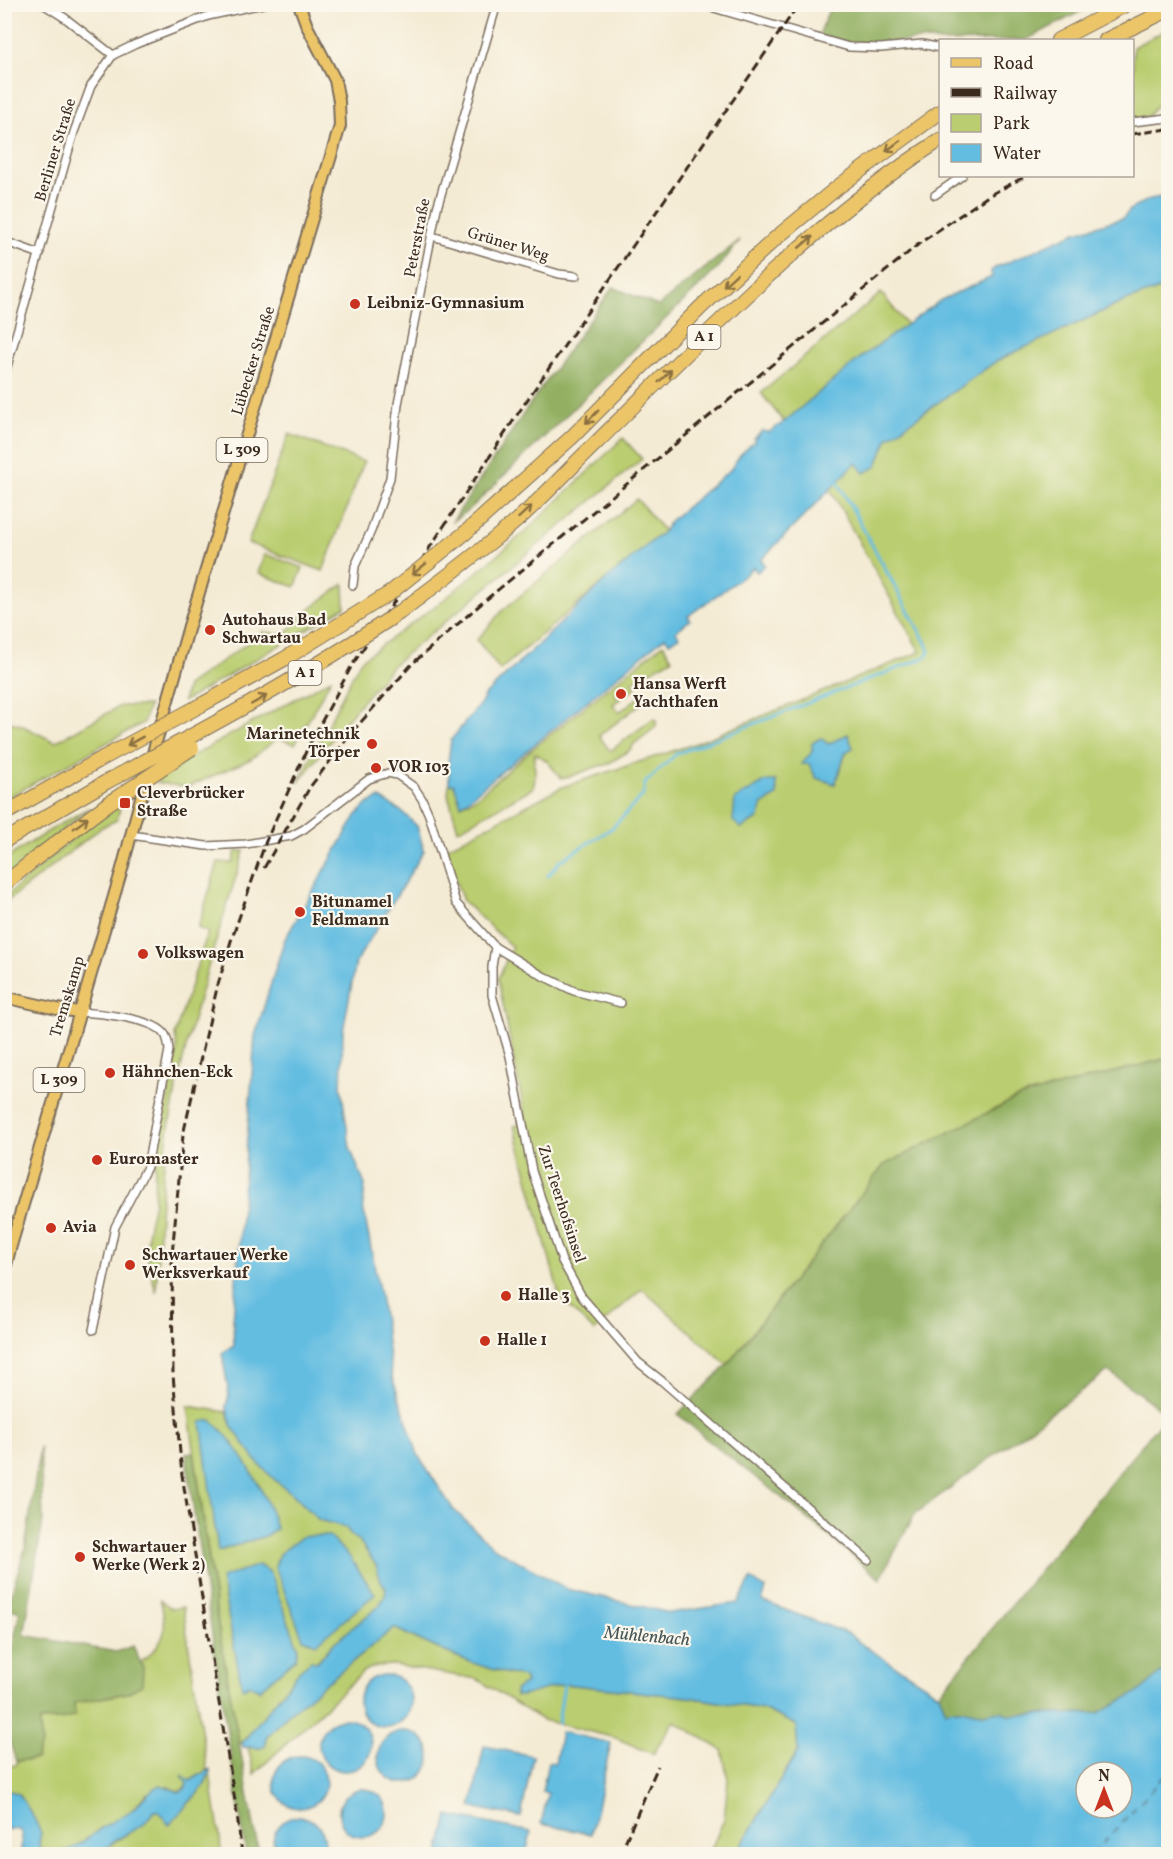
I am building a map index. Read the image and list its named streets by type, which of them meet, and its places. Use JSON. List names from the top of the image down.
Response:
{
  "streets": {
    "highway": ["A 1"],
    "main road": ["Lübecker Straße", "L 309", "Tremskamp"],
    "street": [
      "Berliner Straße",
      "Peterstraße",
      "Grüner Weg",
      "Zur Teerhofsinsel"
    ]
  },
  "crossings": [
    ["Peterstraße", "Grüner Weg"],
    ["Lübecker Straße", "Tremskamp"]
  ],
  "water": ["Mühlenbach"],
  "places": {
    "other": [
      "Leibniz-Gymnasium",
      "Autohaus Bad Schwartau",
      "Hansa Werft Yachthafen",
      "Marinetechnik Törper",
      "VOR 103",
      "Bitunamel Feldmann",
      "Volkswagen",
      "Hähnchen-Eck",
      "Euromaster",
      "Avia",
      "Schwartauer Werke Werksverkauf",
      "Halle 3",
      "Halle 1",
      "Schwartauer Werke (Werk 2)"
    ],
    "transit": ["Cleverbrücker Straße"]
  },
  "legend": [
    "Road",
    "Railway",
    "Park",
    "Water"
  ],
  "north": "top"
}
